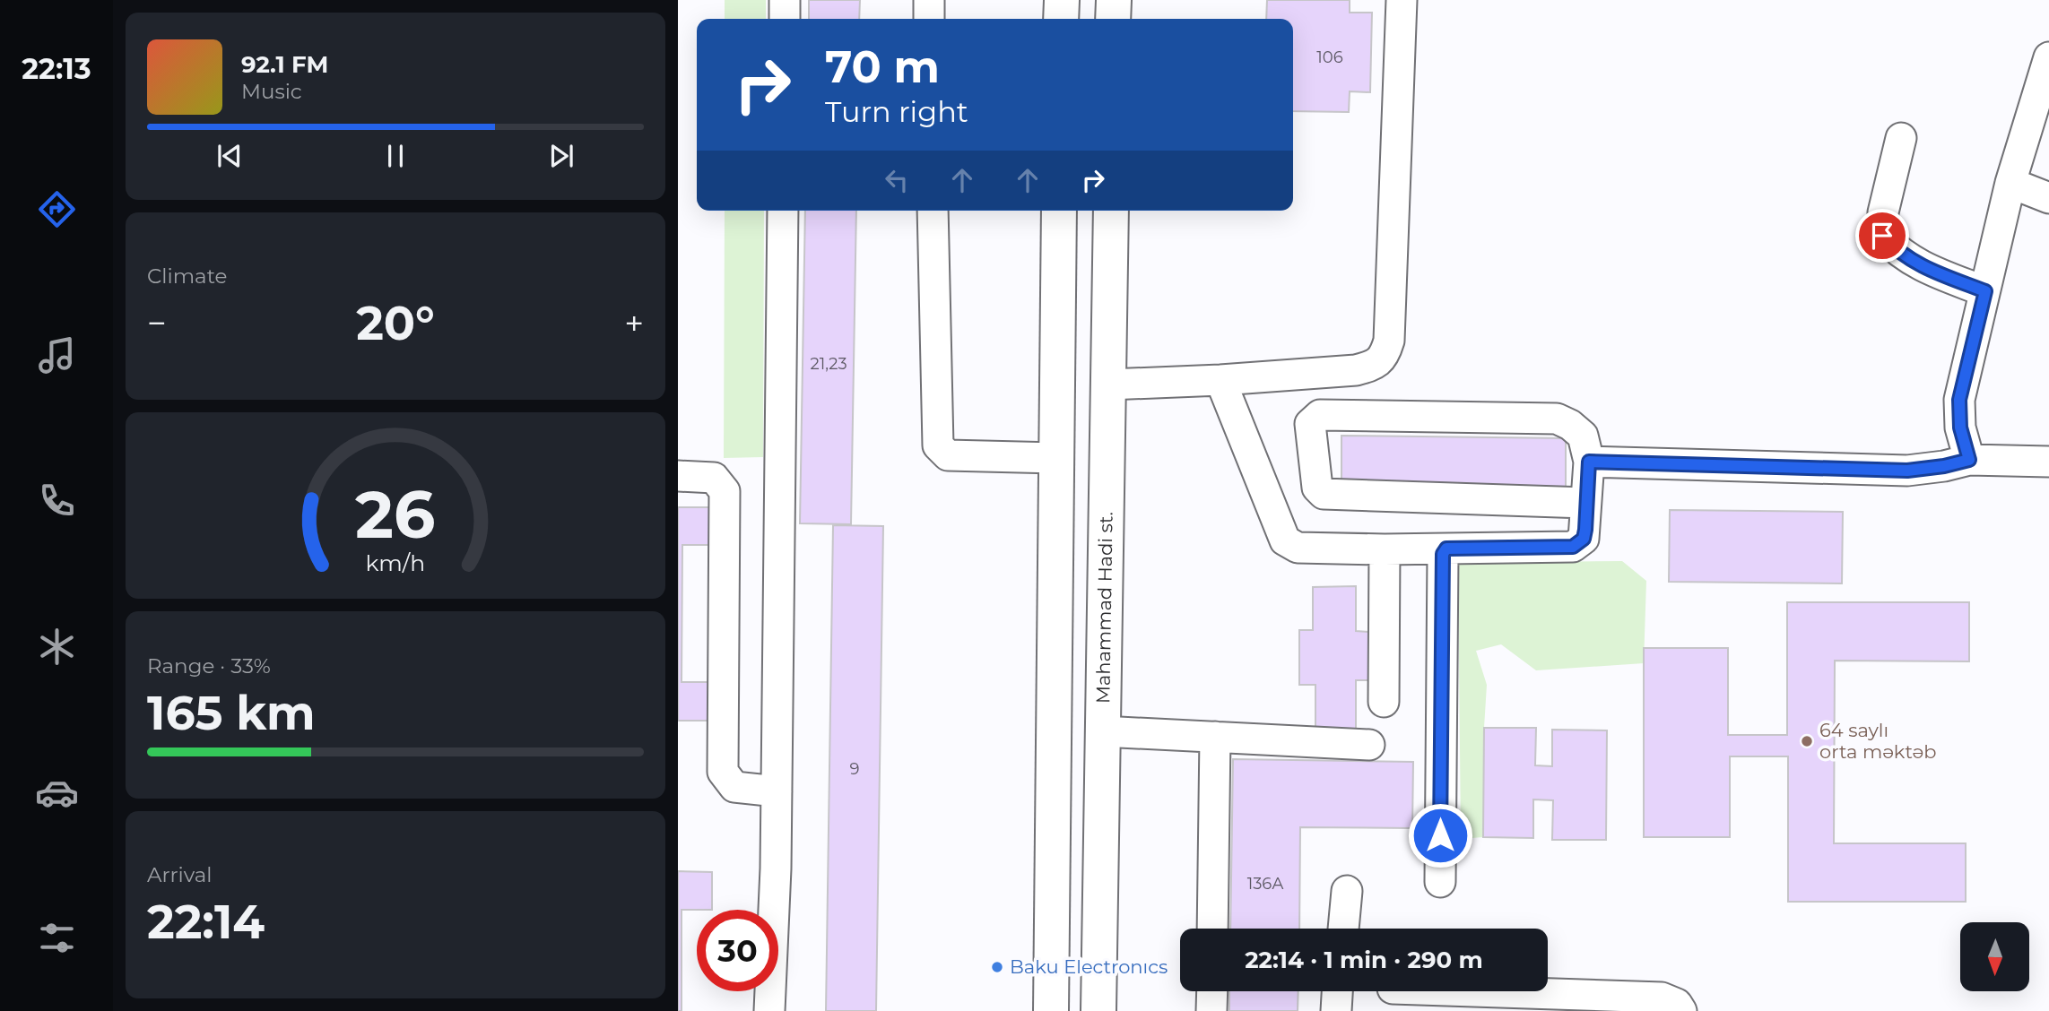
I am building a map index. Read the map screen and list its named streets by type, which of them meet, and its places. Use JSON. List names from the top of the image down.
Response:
{
  "streets": {
    "main road": ["Mahammad Hadi st."]
  },
  "places": ["64 saylı orta məktəb", "Baku Electronıcs"],
  "house_numbers": [
    "106",
    "21,23",
    "9",
    "136A"
  ],
  "north": "bottom",
  "page": {
    "tabs": "22:13",
    "turn": ["70 m", "Turn right"],
    "song": ["92.1 FM", "Music"],
    "tile": [
      "Climate",
      ["Range · 33%", "165 km"],
      ["Arrival", "22:14"]
    ],
    "heat": ["−", "20°", "+"],
    "limit": "30",
    "trip": "22:14 · 1 min · 290 m",
    "gauge": ["26", "km/h"]
  }
}
